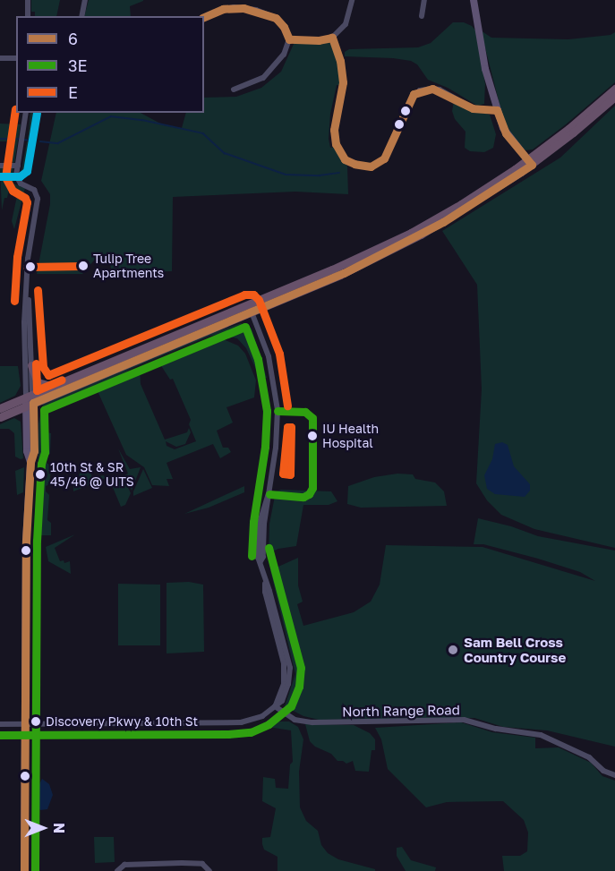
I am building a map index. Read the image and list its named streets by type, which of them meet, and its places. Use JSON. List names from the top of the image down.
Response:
{
  "streets": {
    "street": ["North Range Road"]
  },
  "places": [
    "Tulip Tree Apartments",
    "IU Health Hospital",
    "10th St & SR 45/46 @ UITS",
    "Sam Bell Cross Country Course",
    "Discovery Pkwy & 10th St"
  ],
  "lines": ["transit line 6", "transit line E", "transit line 3E"],
  "legend": ["6", "3E", "E"],
  "north": "right"
}
